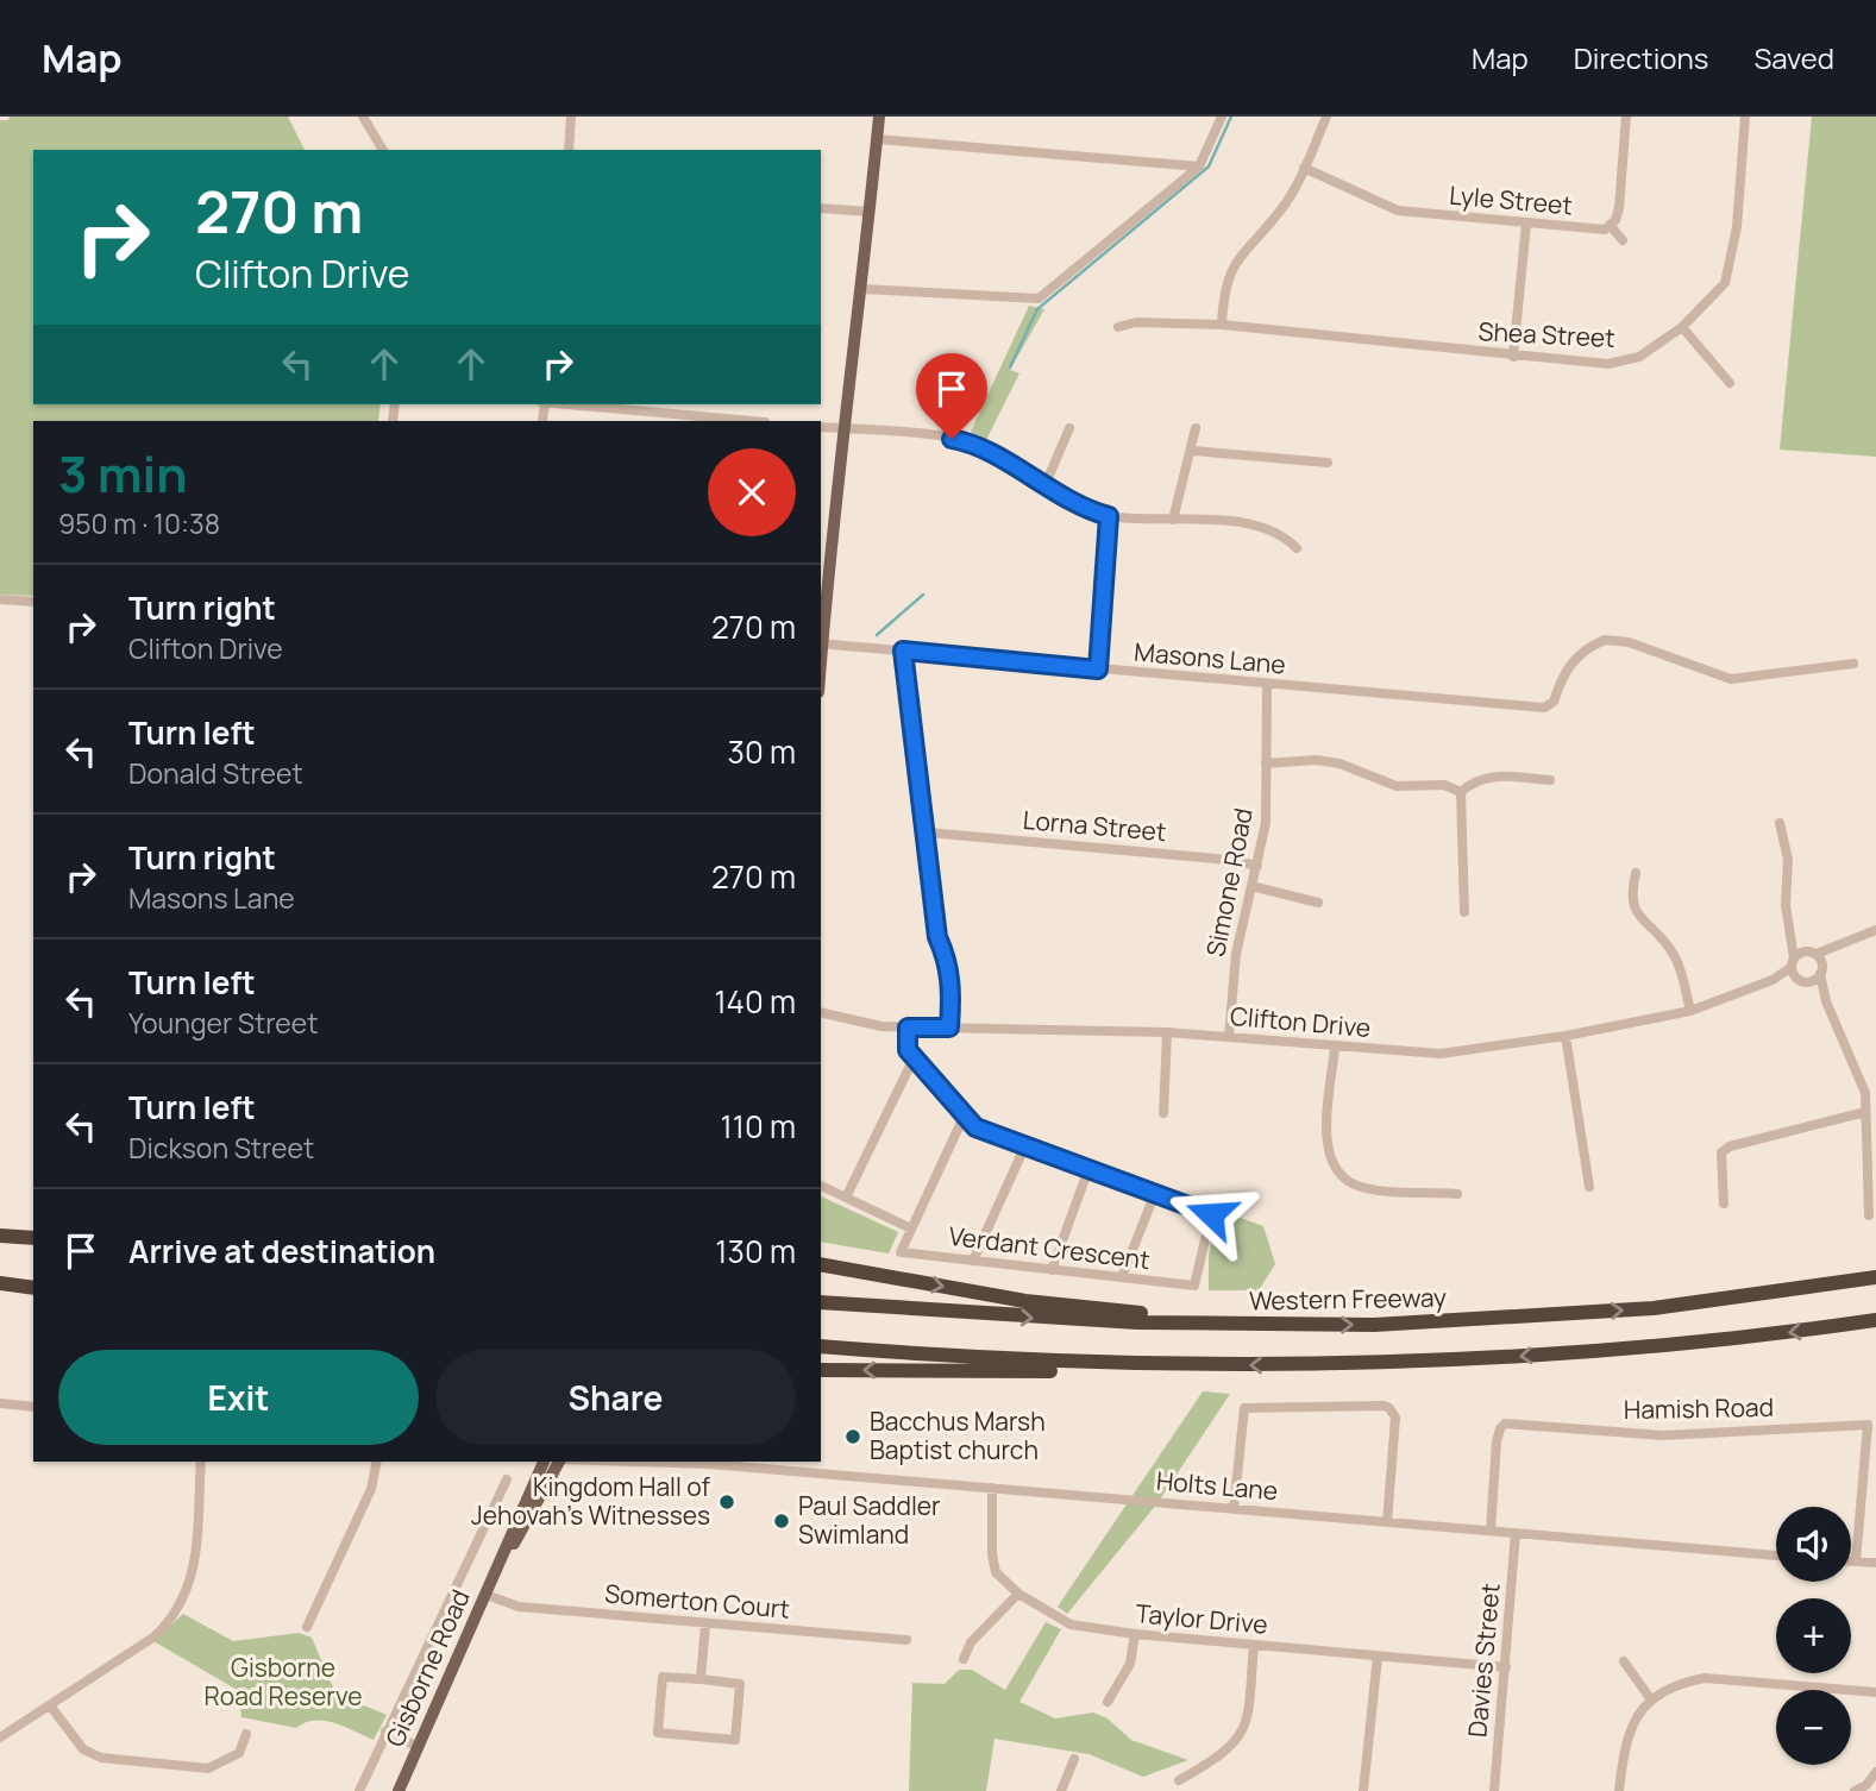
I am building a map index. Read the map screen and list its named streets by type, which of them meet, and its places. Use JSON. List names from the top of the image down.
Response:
{
  "streets": {
    "highway": ["Western Freeway"],
    "main road": ["Gisborne Road"],
    "street": [
      "Lyle Street",
      "Shea Street",
      "Masons Lane",
      "Lorna Street",
      "Simone Road",
      "Clifton Drive",
      "Verdant Crescent",
      "Hamish Road",
      "Holts Lane",
      "Somerton Court",
      "Taylor Drive",
      "Davies Street"
    ]
  },
  "crossings": [
    ["Masons Lane", "Simone Road"],
    ["Lorna Street", "Simone Road"],
    ["Simone Road", "Clifton Drive"],
    ["Hamish Road", "Holts Lane"],
    ["Holts Lane", "Taylor Drive"],
    ["Holts Lane", "Davies Street"],
    ["Somerton Court", "Gisborne Road"],
    ["Taylor Drive", "Davies Street"]
  ],
  "parks": ["Gisborne Road Reserve"],
  "places": ["Bacchus Marsh Baptist church", "Kingdom Hall of Jehovah's Witnesses", "Paul Saddler Swimland"],
  "page": {
    "header": "Map",
    "nav": ["Map", "Directions", "Saved"],
    "turn": ["270 m", "Clifton Drive"],
    "heading": ["3 min", "950 m · 10:38"],
    "list": [
      {
        "name": "Turn right",
        "note": "Clifton Drive",
        "value": "270 m"
      },
      {
        "name": "Turn left",
        "note": "Donald Street",
        "value": "30 m"
      },
      {
        "name": "Turn right",
        "note": "Masons Lane",
        "value": "270 m"
      },
      {
        "name": "Turn left",
        "note": "Younger Street",
        "value": "140 m"
      },
      {
        "name": "Turn left",
        "note": "Dickson Street",
        "value": "110 m"
      },
      {
        "name": "Arrive at destination",
        "value": "130 m"
      }
    ],
    "buttons": ["Exit", "Share"],
    "map_buttons": ["+", "−"]
  }
}
